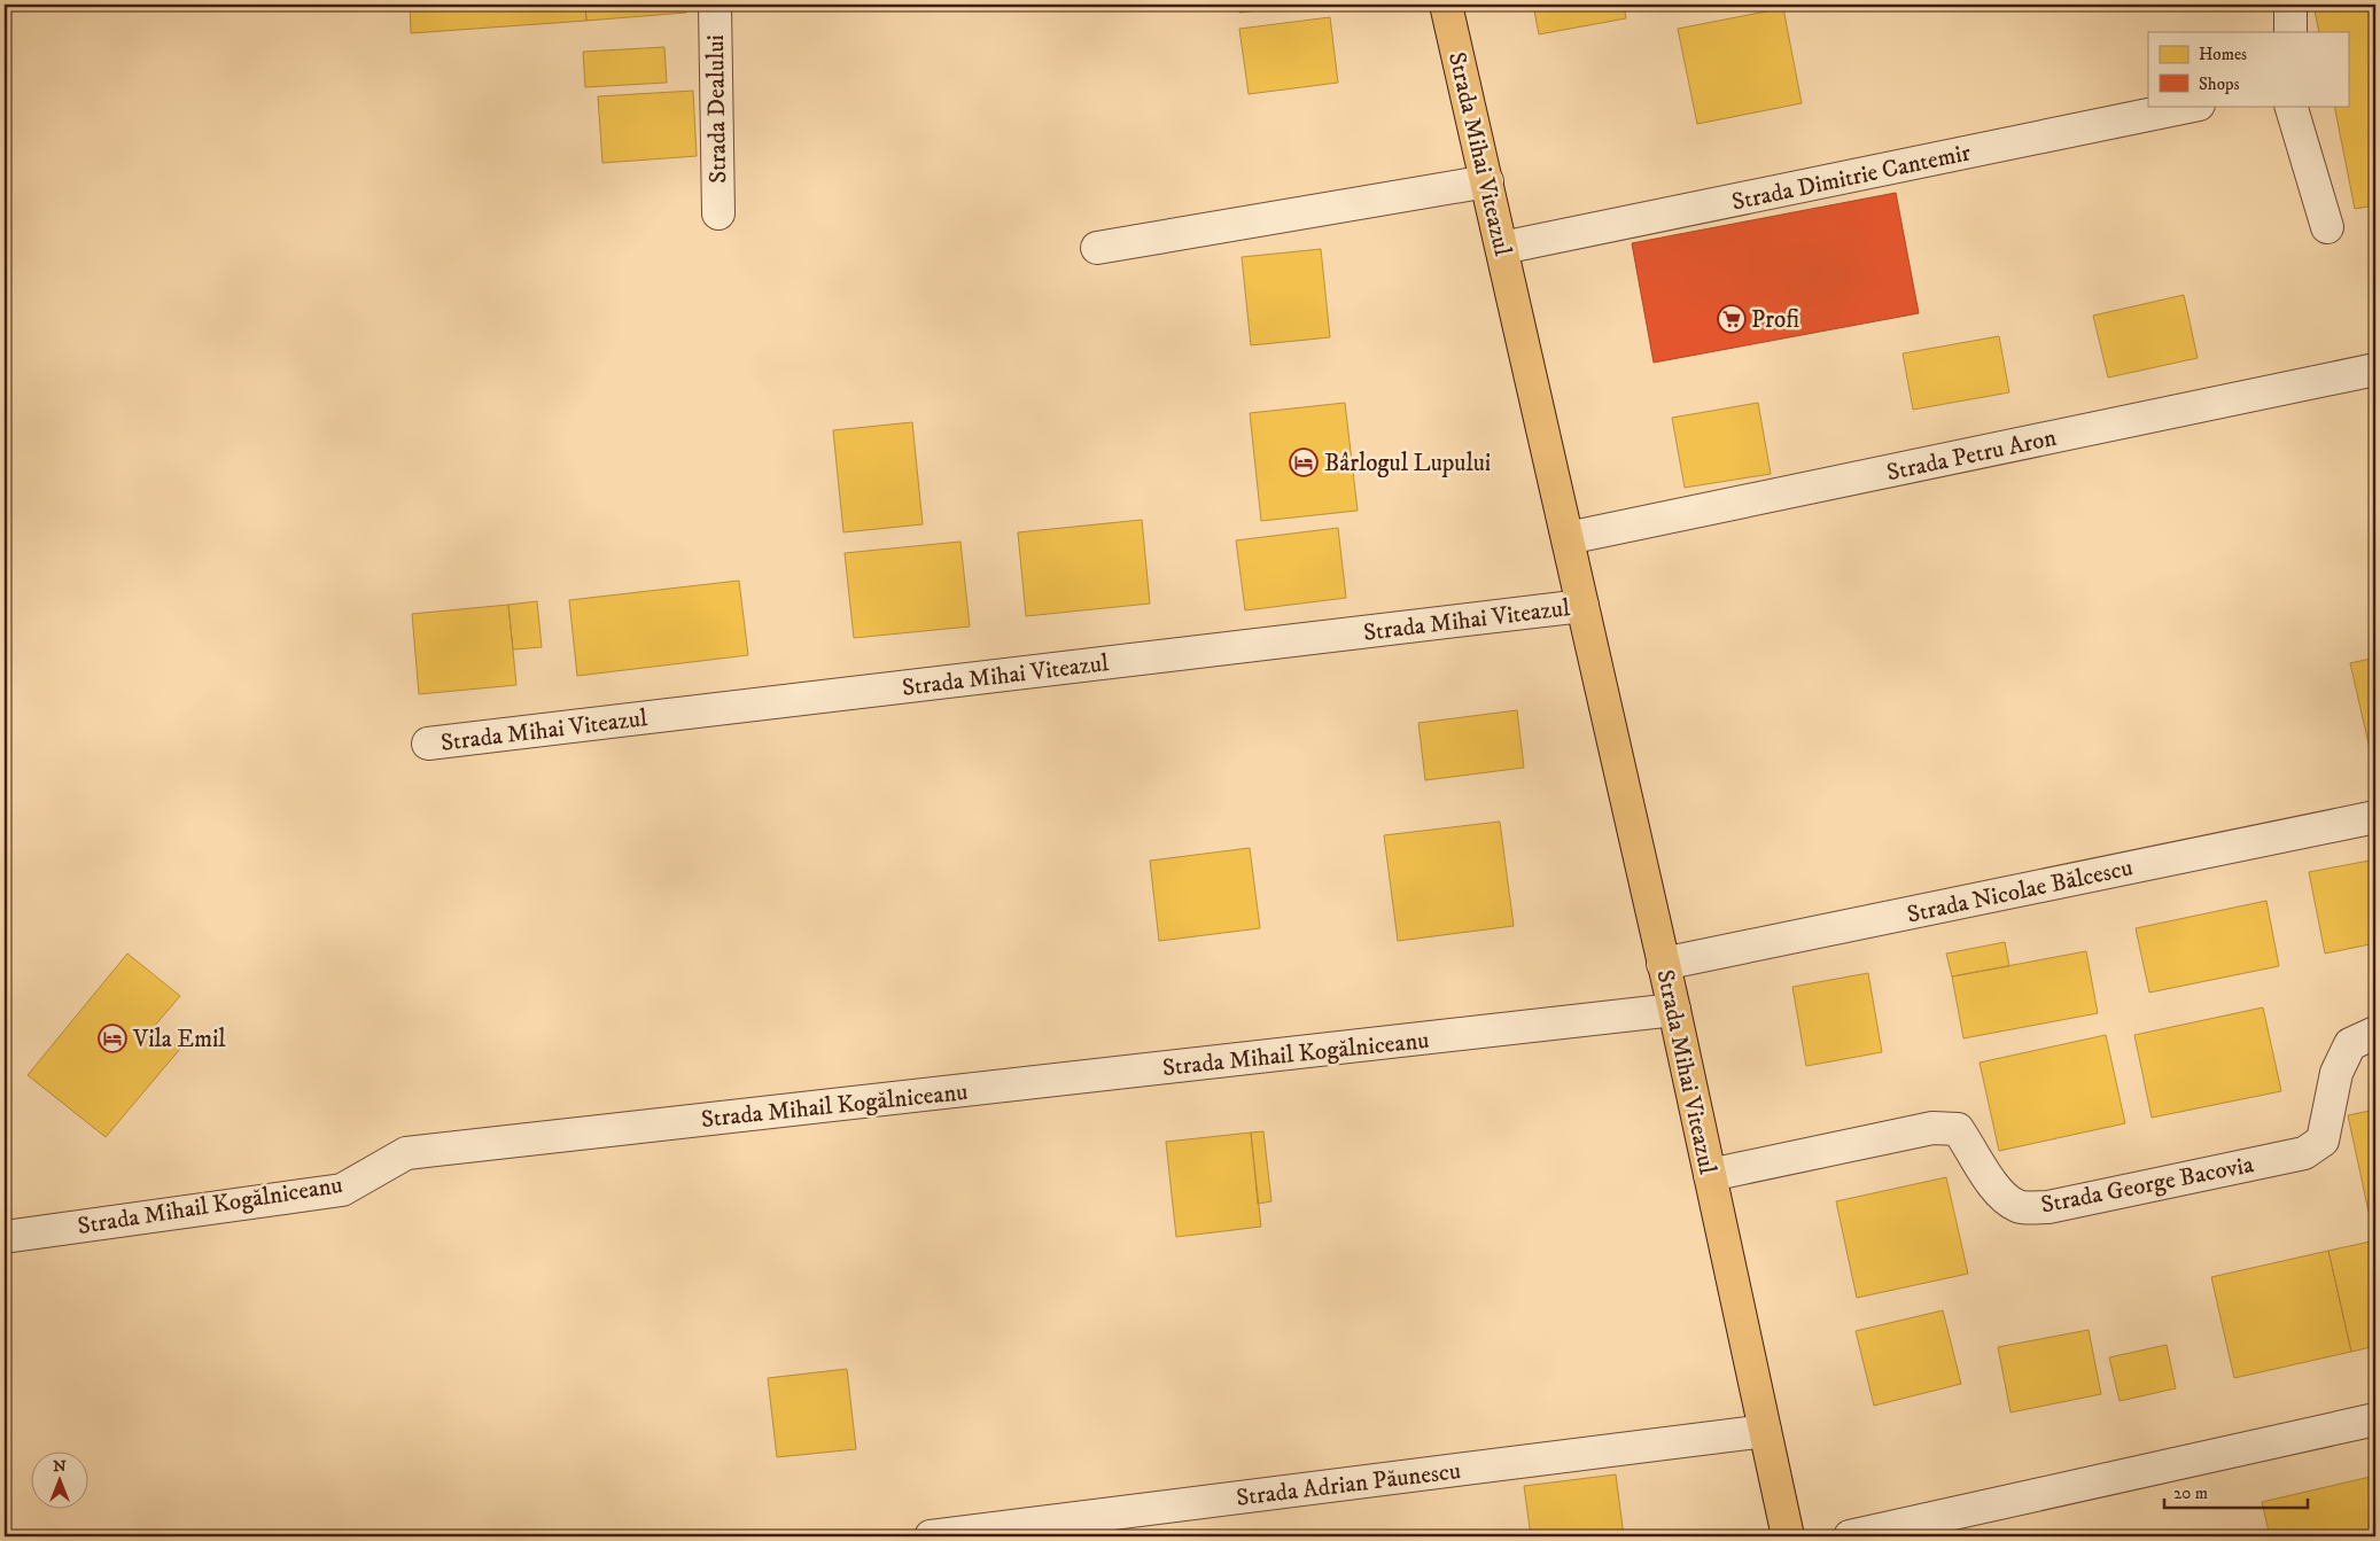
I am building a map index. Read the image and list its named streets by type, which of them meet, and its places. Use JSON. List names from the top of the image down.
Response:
{
  "streets": {
    "main road": ["Strada Mihai Viteazul"],
    "street": [
      "Strada Dealului",
      "Strada Dimitrie Cantemir",
      "Strada Petru Aron",
      "Strada Nicolae Bălcescu",
      "Strada Mihail Kogălniceanu",
      "Strada George Bacovia",
      "Strada Adrian Păunescu"
    ]
  },
  "crossings": [
    ["Strada Mihai Viteazul", "Strada Dimitrie Cantemir"],
    ["Strada Mihai Viteazul", "Strada Petru Aron"],
    ["Strada Mihai Viteazul", "Strada Nicolae Bălcescu"],
    ["Strada Mihai Viteazul", "Strada Mihail Kogălniceanu"],
    ["Strada Mihai Viteazul", "Strada George Bacovia"],
    ["Strada Mihai Viteazul", "Strada Adrian Păunescu"]
  ],
  "places": {
    "supermarket": ["Profi"],
    "hotel": ["Bârlogul Lupului", "Vila Emil"]
  },
  "legend": ["Homes", "Shops"],
  "scale_bar": "20 m",
  "north": "top"
}
